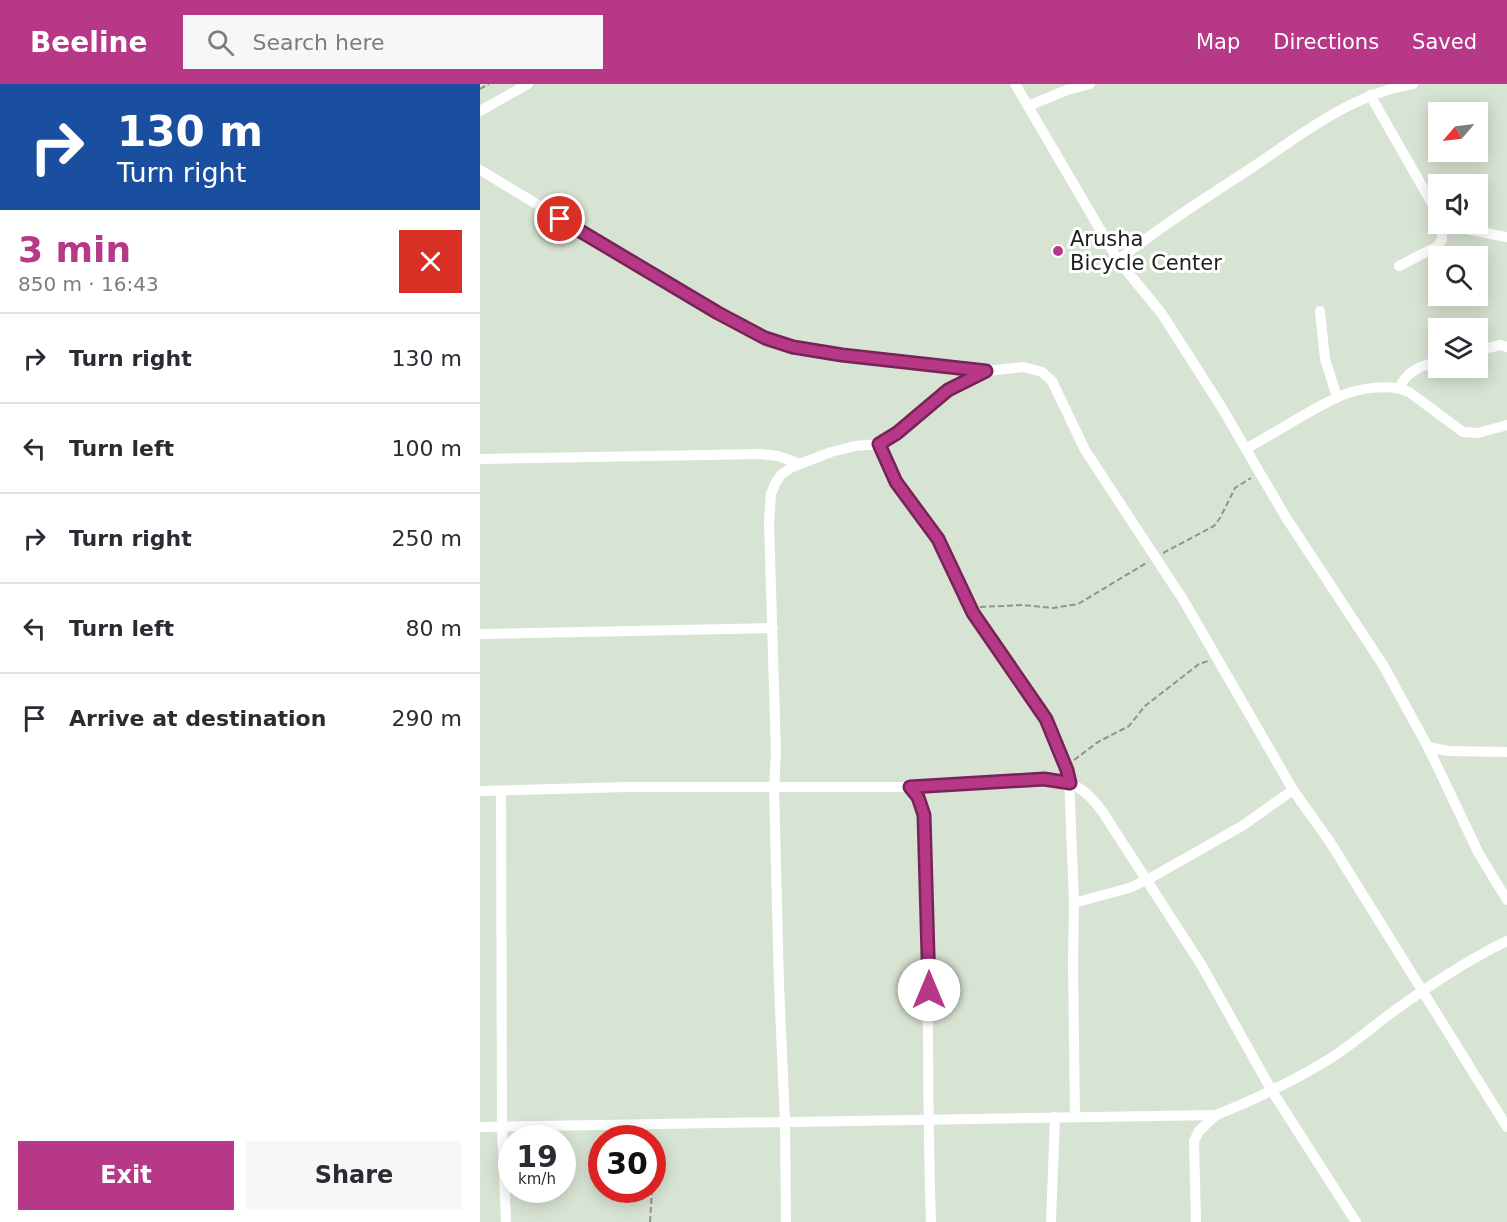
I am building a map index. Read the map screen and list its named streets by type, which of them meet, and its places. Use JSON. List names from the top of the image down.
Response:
{
  "places": ["Arusha Bicycle Center"],
  "north": "bottom left",
  "page": {
    "header": "Beeline",
    "search": "Search here",
    "nav": ["Map", "Directions", "Saved"],
    "turn": ["130 m", "Turn right"],
    "heading": ["3 min", "850 m · 16:43"],
    "list": [
      {
        "name": "Turn right",
        "value": "130 m"
      },
      {
        "name": "Turn left",
        "value": "100 m"
      },
      {
        "name": "Turn right",
        "value": "250 m"
      },
      {
        "name": "Turn left",
        "value": "80 m"
      },
      {
        "name": "Arrive at destination",
        "value": "290 m"
      }
    ],
    "speed": "19 km/h",
    "limit": "30",
    "buttons": ["Exit", "Share"]
  }
}
